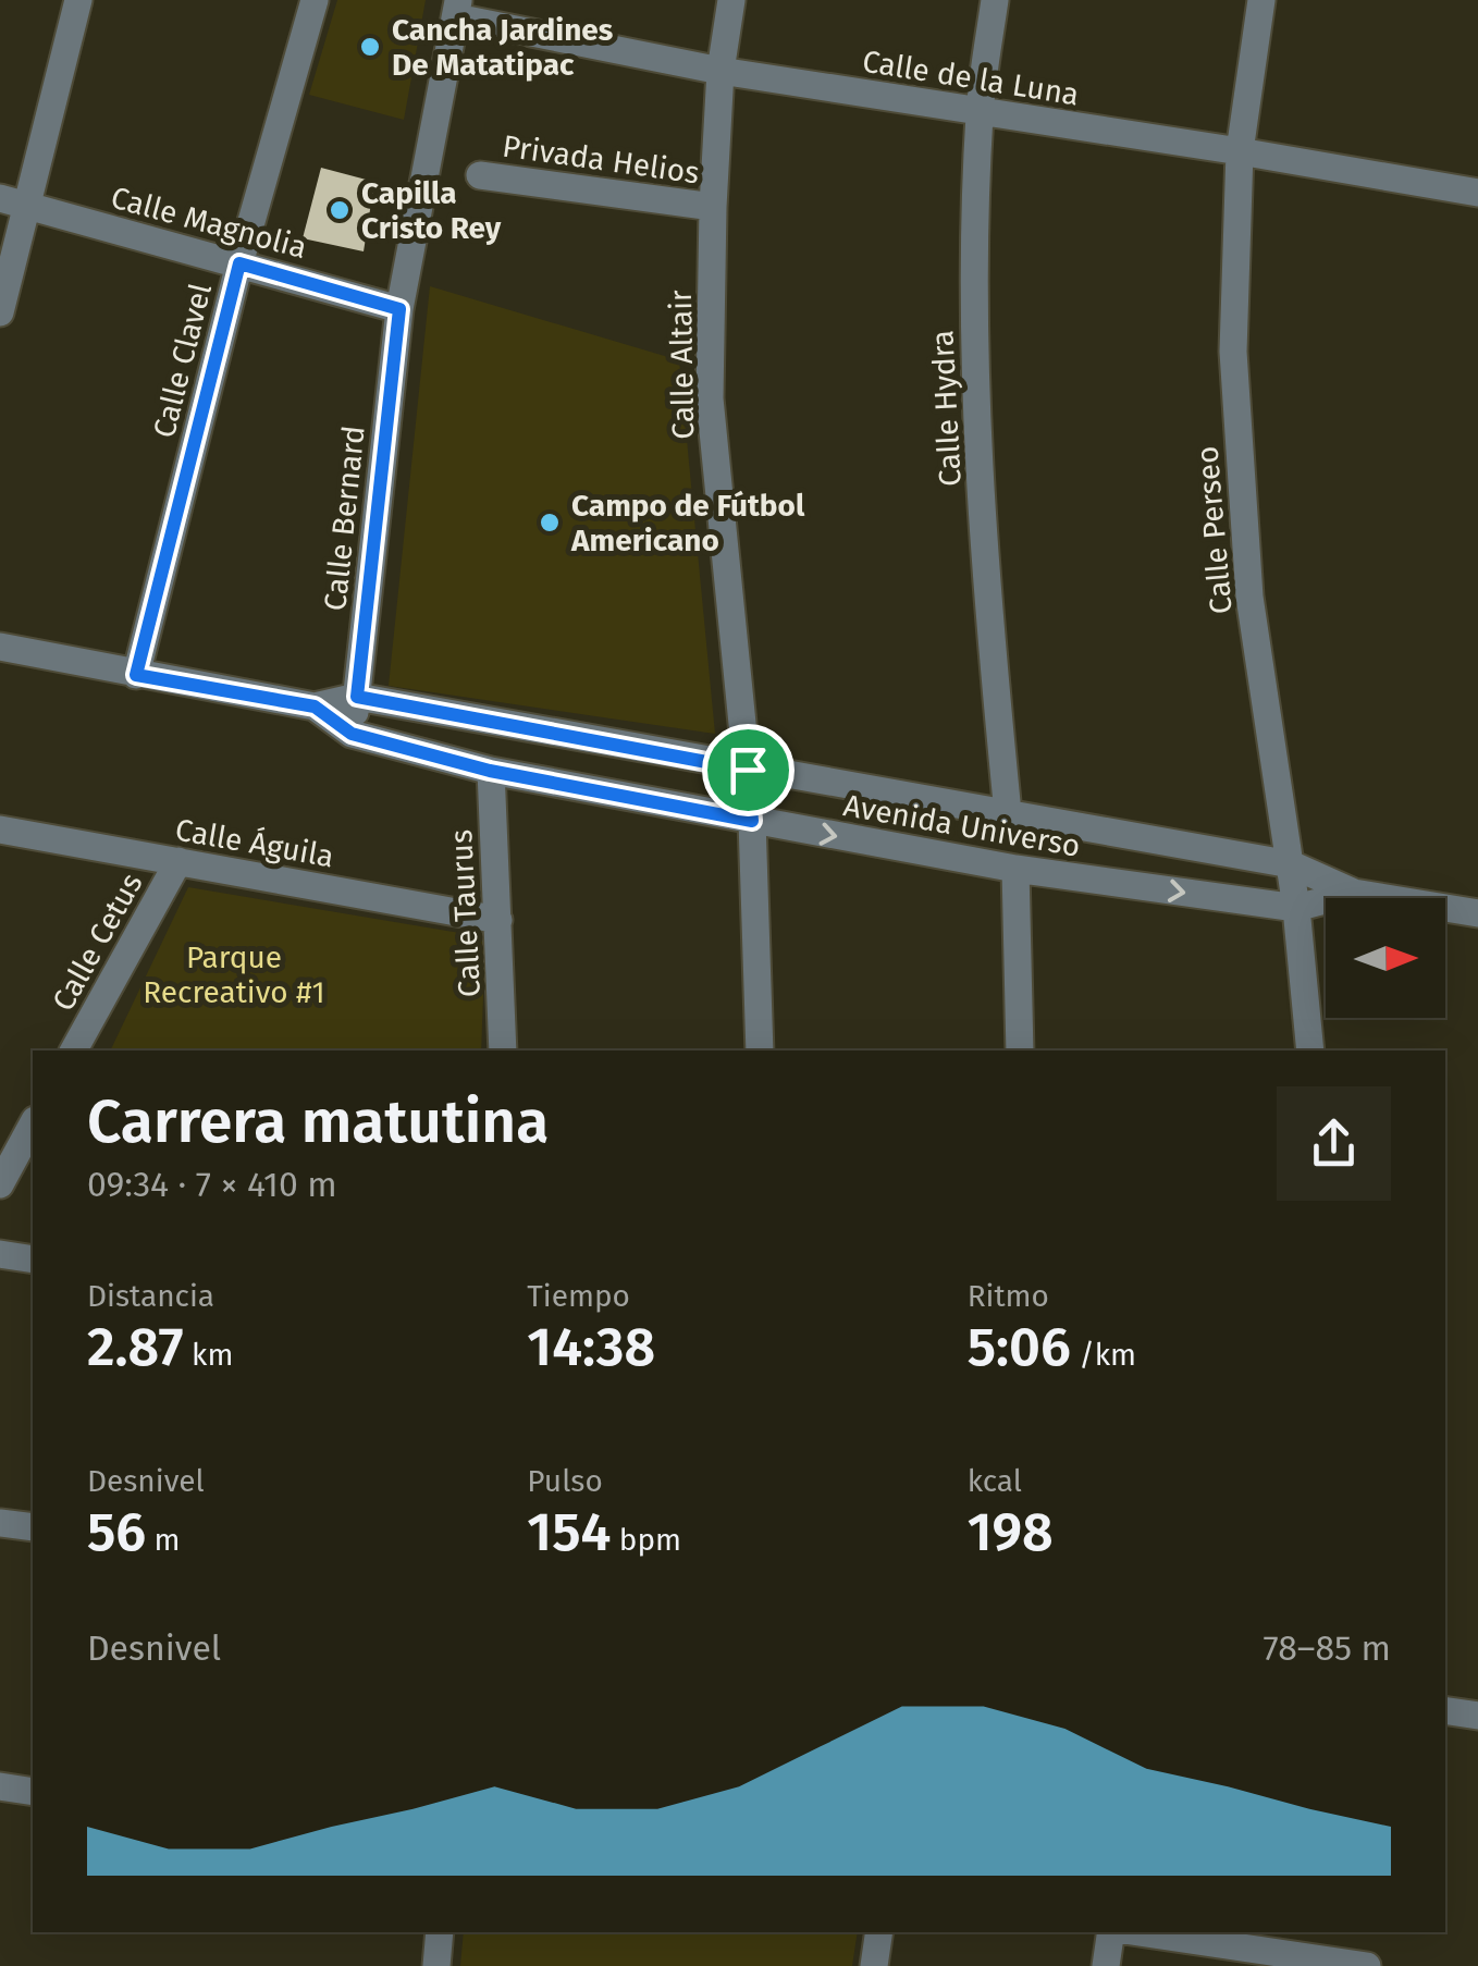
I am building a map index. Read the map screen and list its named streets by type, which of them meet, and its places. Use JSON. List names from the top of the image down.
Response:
{
  "streets": {
    "street": [
      "Calle de la Luna",
      "Privada Helios",
      "Calle Magnolia",
      "Calle Clavel",
      "Calle Altair",
      "Calle Hydra",
      "Calle Bernard",
      "Calle Perseo",
      "Avenida Universo",
      "Calle Águila",
      "Calle Taurus",
      "Calle Cetus"
    ]
  },
  "crossings": [
    ["Calle de la Luna", "Calle Altair"],
    ["Calle de la Luna", "Calle Hydra"],
    ["Calle de la Luna", "Calle Bernard"],
    ["Calle de la Luna", "Calle Perseo"],
    ["Privada Helios", "Calle Altair"],
    ["Calle Magnolia", "Calle Clavel"],
    ["Calle Magnolia", "Calle Bernard"],
    ["Calle Clavel", "Avenida Universo"],
    ["Calle Altair", "Avenida Universo"],
    ["Calle Hydra", "Avenida Universo"],
    ["Calle Bernard", "Avenida Universo"],
    ["Calle Perseo", "Avenida Universo"],
    ["Avenida Universo", "Calle Taurus"],
    ["Calle Águila", "Calle Taurus"],
    ["Calle Águila", "Calle Cetus"]
  ],
  "parks": ["Parque Recreativo #1"],
  "places": ["Cancha Jardines De Matatipac", "Capilla Cristo Rey", "Campo de Fútbol Americano"],
  "north": "right",
  "page": {
    "heading": ["Carrera matutina", "09:34 · 7 × 410 m"],
    "stats": [
      ["Distancia", "2.87 km"],
      ["Tiempo", "14:38"],
      ["Ritmo", "5:06 /km"],
      ["Desnivel", "56 m"],
      ["Pulso", "154 bpm"],
      ["kcal", "198"]
    ],
    "chart": ["Desnivel", "78–85 m"]
  }
}
